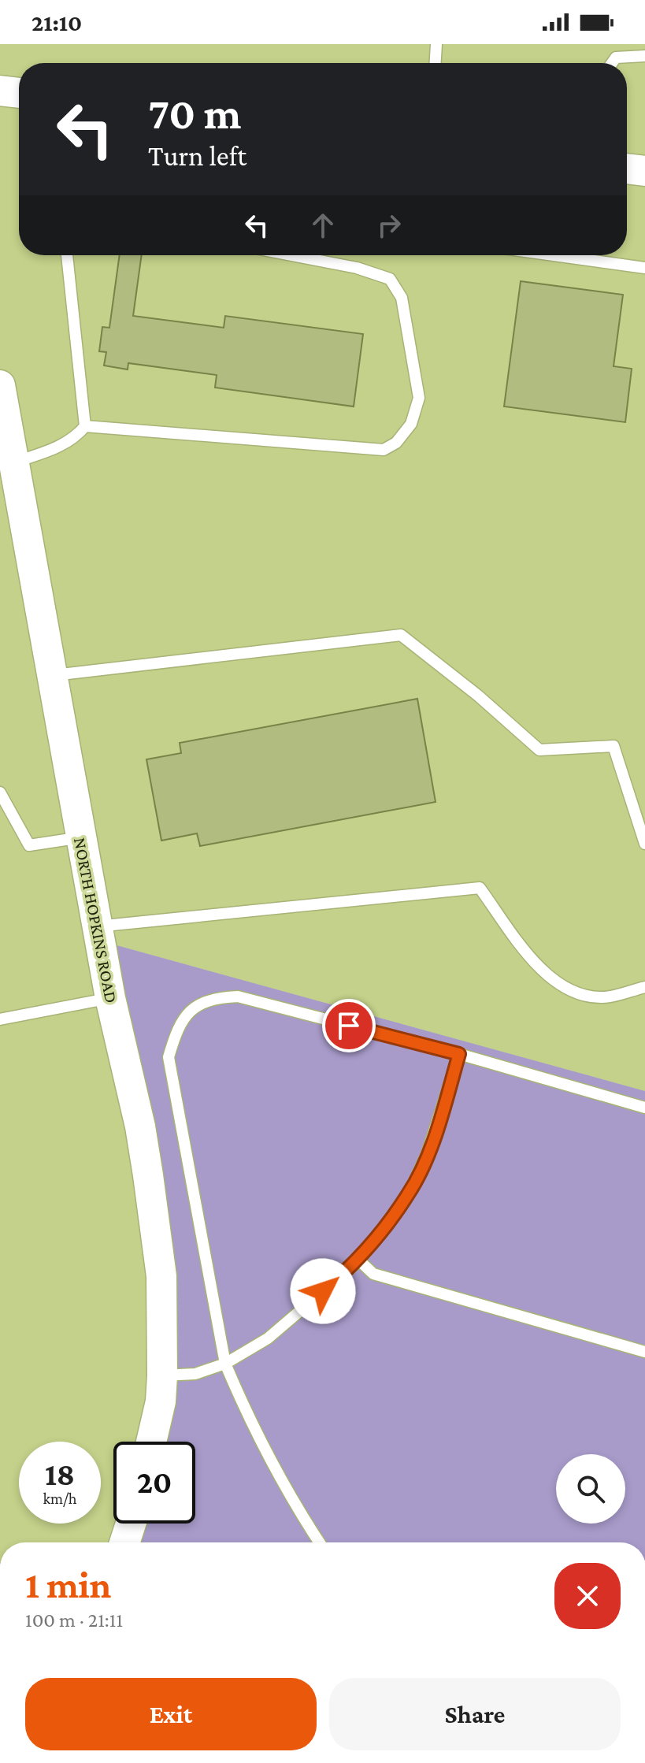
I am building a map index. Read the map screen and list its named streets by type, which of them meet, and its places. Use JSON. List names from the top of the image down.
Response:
{
  "streets": {
    "main road": ["NORTH HOPKINS ROAD"]
  },
  "page": {
    "status": "21:10",
    "turn": ["70 m", "Turn left"],
    "speed": "18 km/h",
    "limit": "20",
    "heading": ["1 min", "100 m · 21:11"],
    "buttons": ["Exit", "Share"]
  }
}
